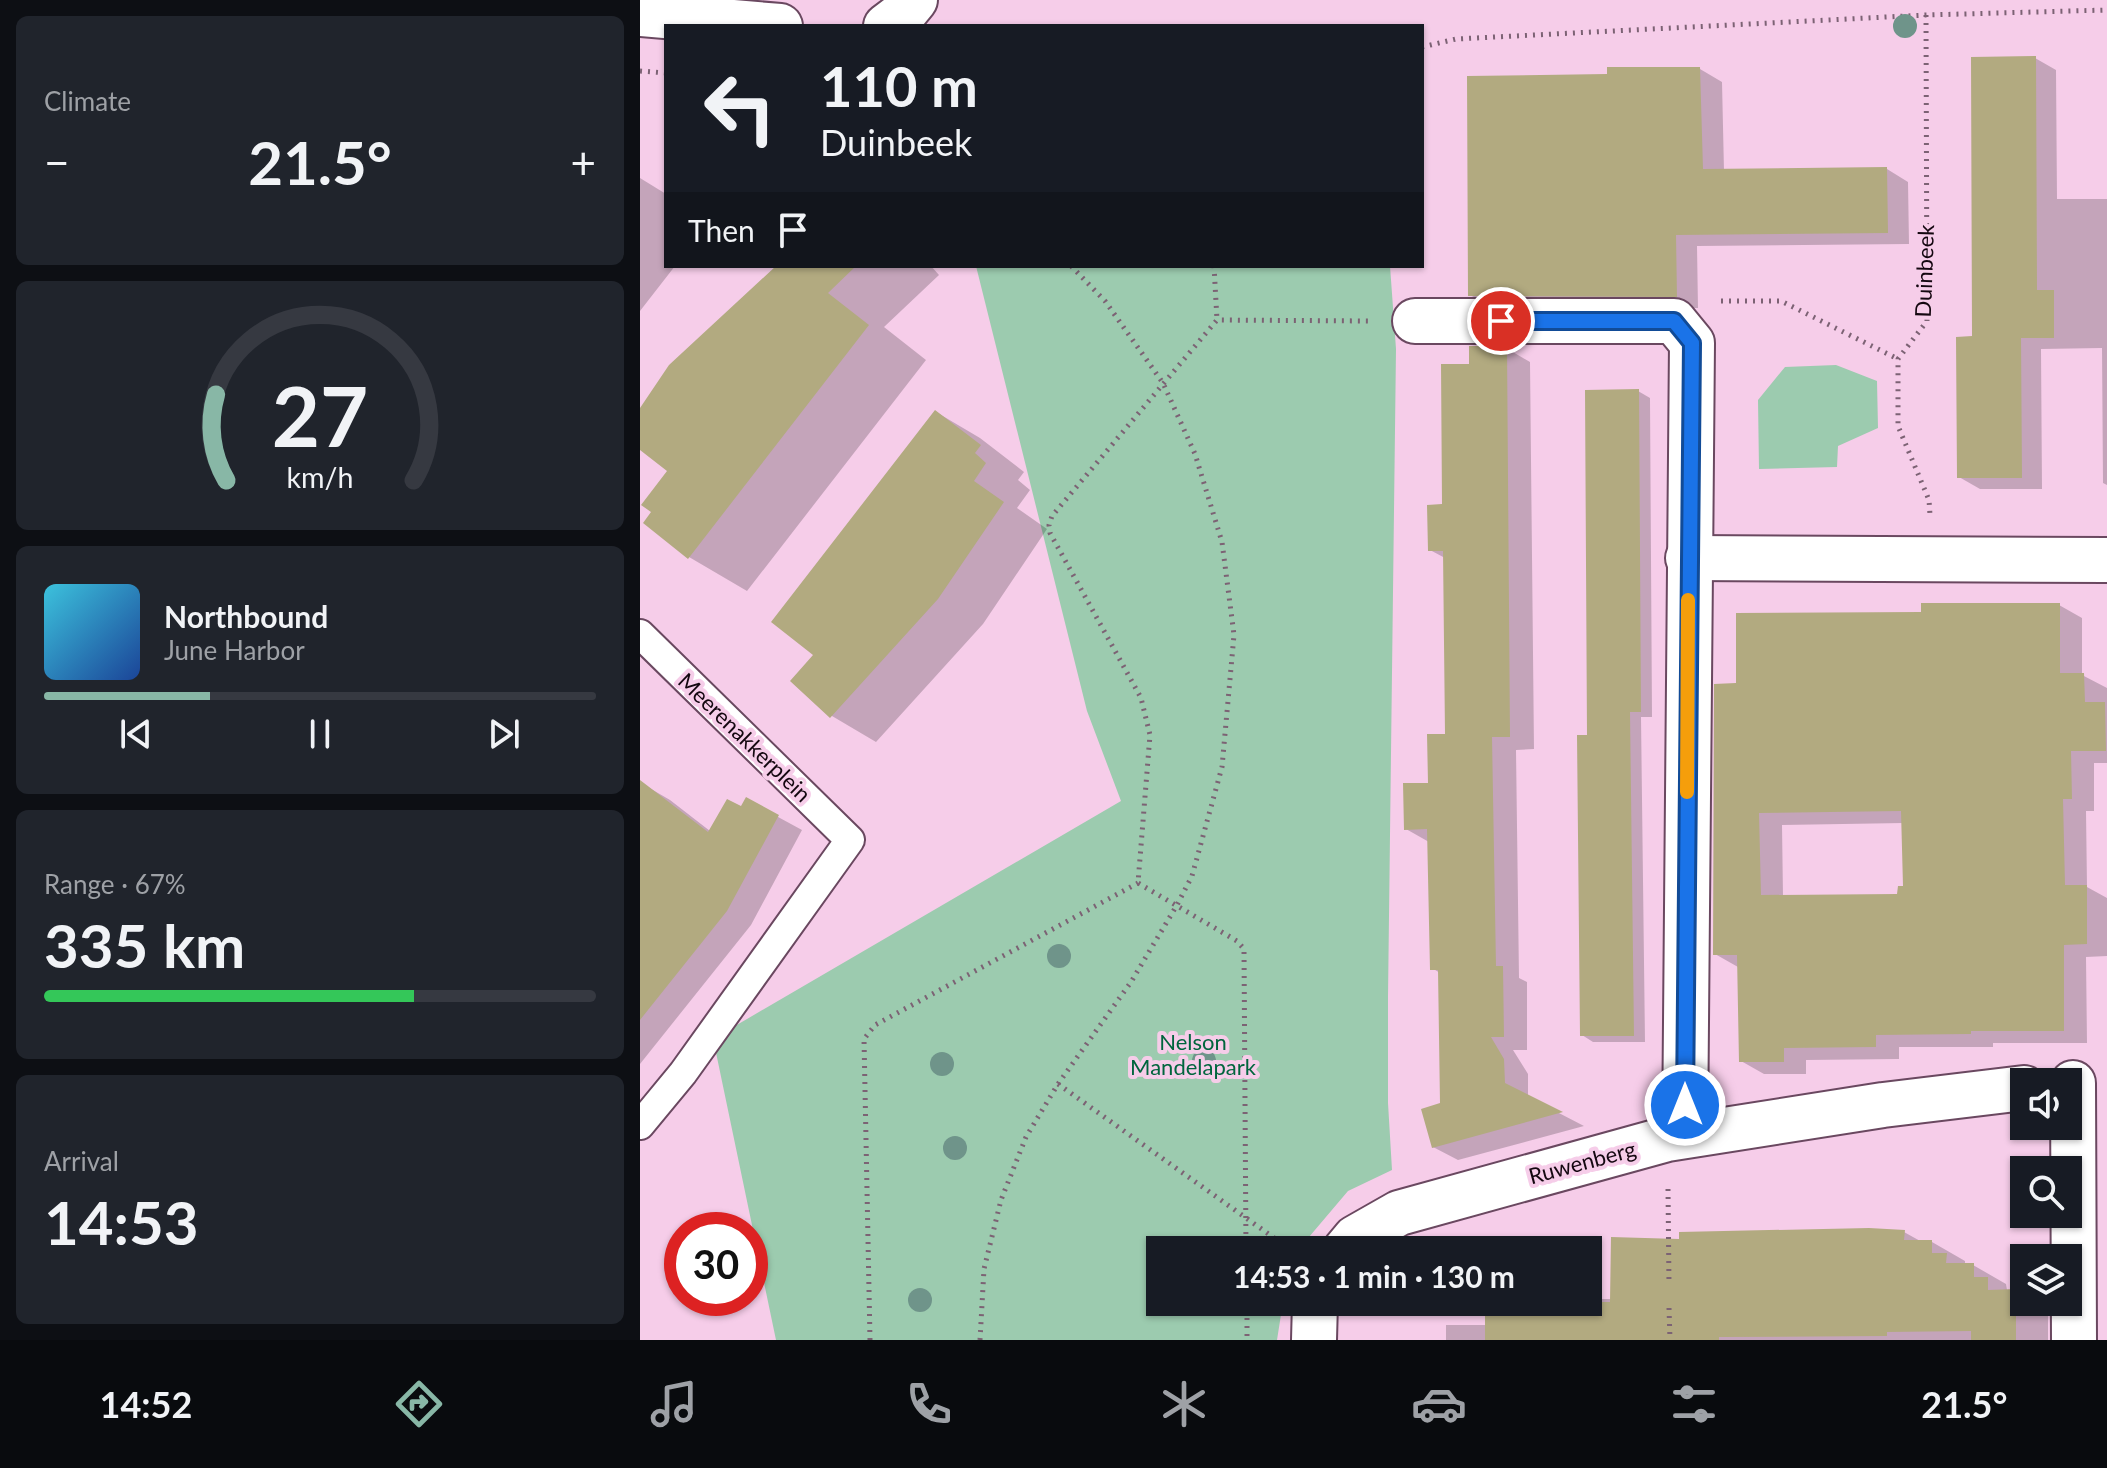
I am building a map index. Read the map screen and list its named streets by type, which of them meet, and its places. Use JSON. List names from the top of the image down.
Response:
{
  "streets": {
    "street": ["Ruwenberg"],
    "lane": ["Meerenakkerplein"],
    "path": ["Duinbeek"]
  },
  "parks": ["Nelson Mandelapark"],
  "page": {
    "tile": [
      "Climate",
      ["Range · 67%", "335 km"],
      ["Arrival", "14:53"]
    ],
    "turn": ["110 m", "Duinbeek"],
    "heat": ["−", "21.5°", "+"],
    "then": "Then",
    "song": ["Northbound", "June Harbor"],
    "limit": "30",
    "trip": "14:53 · 1 min · 130 m",
    "tabs": ["14:52", "21.5°"],
    "gauge": ["27", "km/h"]
  }
}
